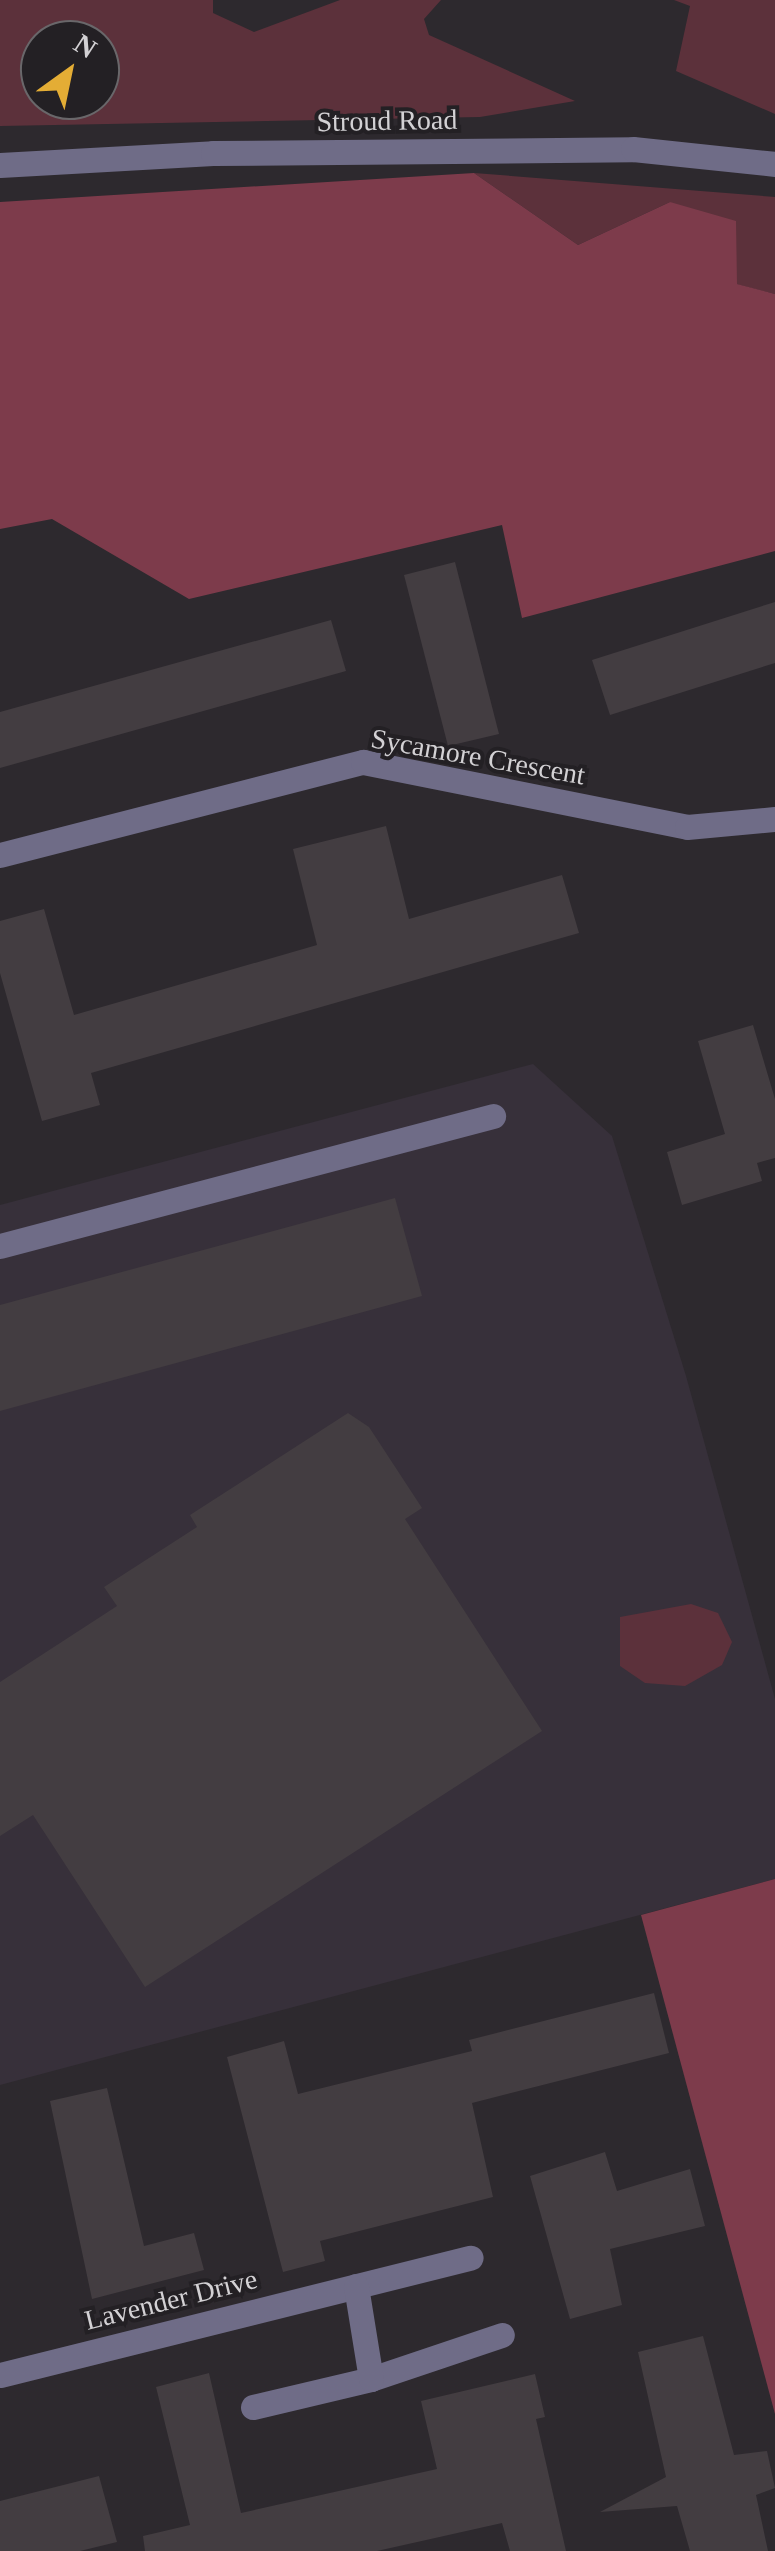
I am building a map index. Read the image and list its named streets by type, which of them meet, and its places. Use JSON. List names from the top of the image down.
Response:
{
  "streets": {
    "street": ["Stroud Road", "Sycamore Crescent", "Lavender Drive"]
  },
  "north": "top right"
}
